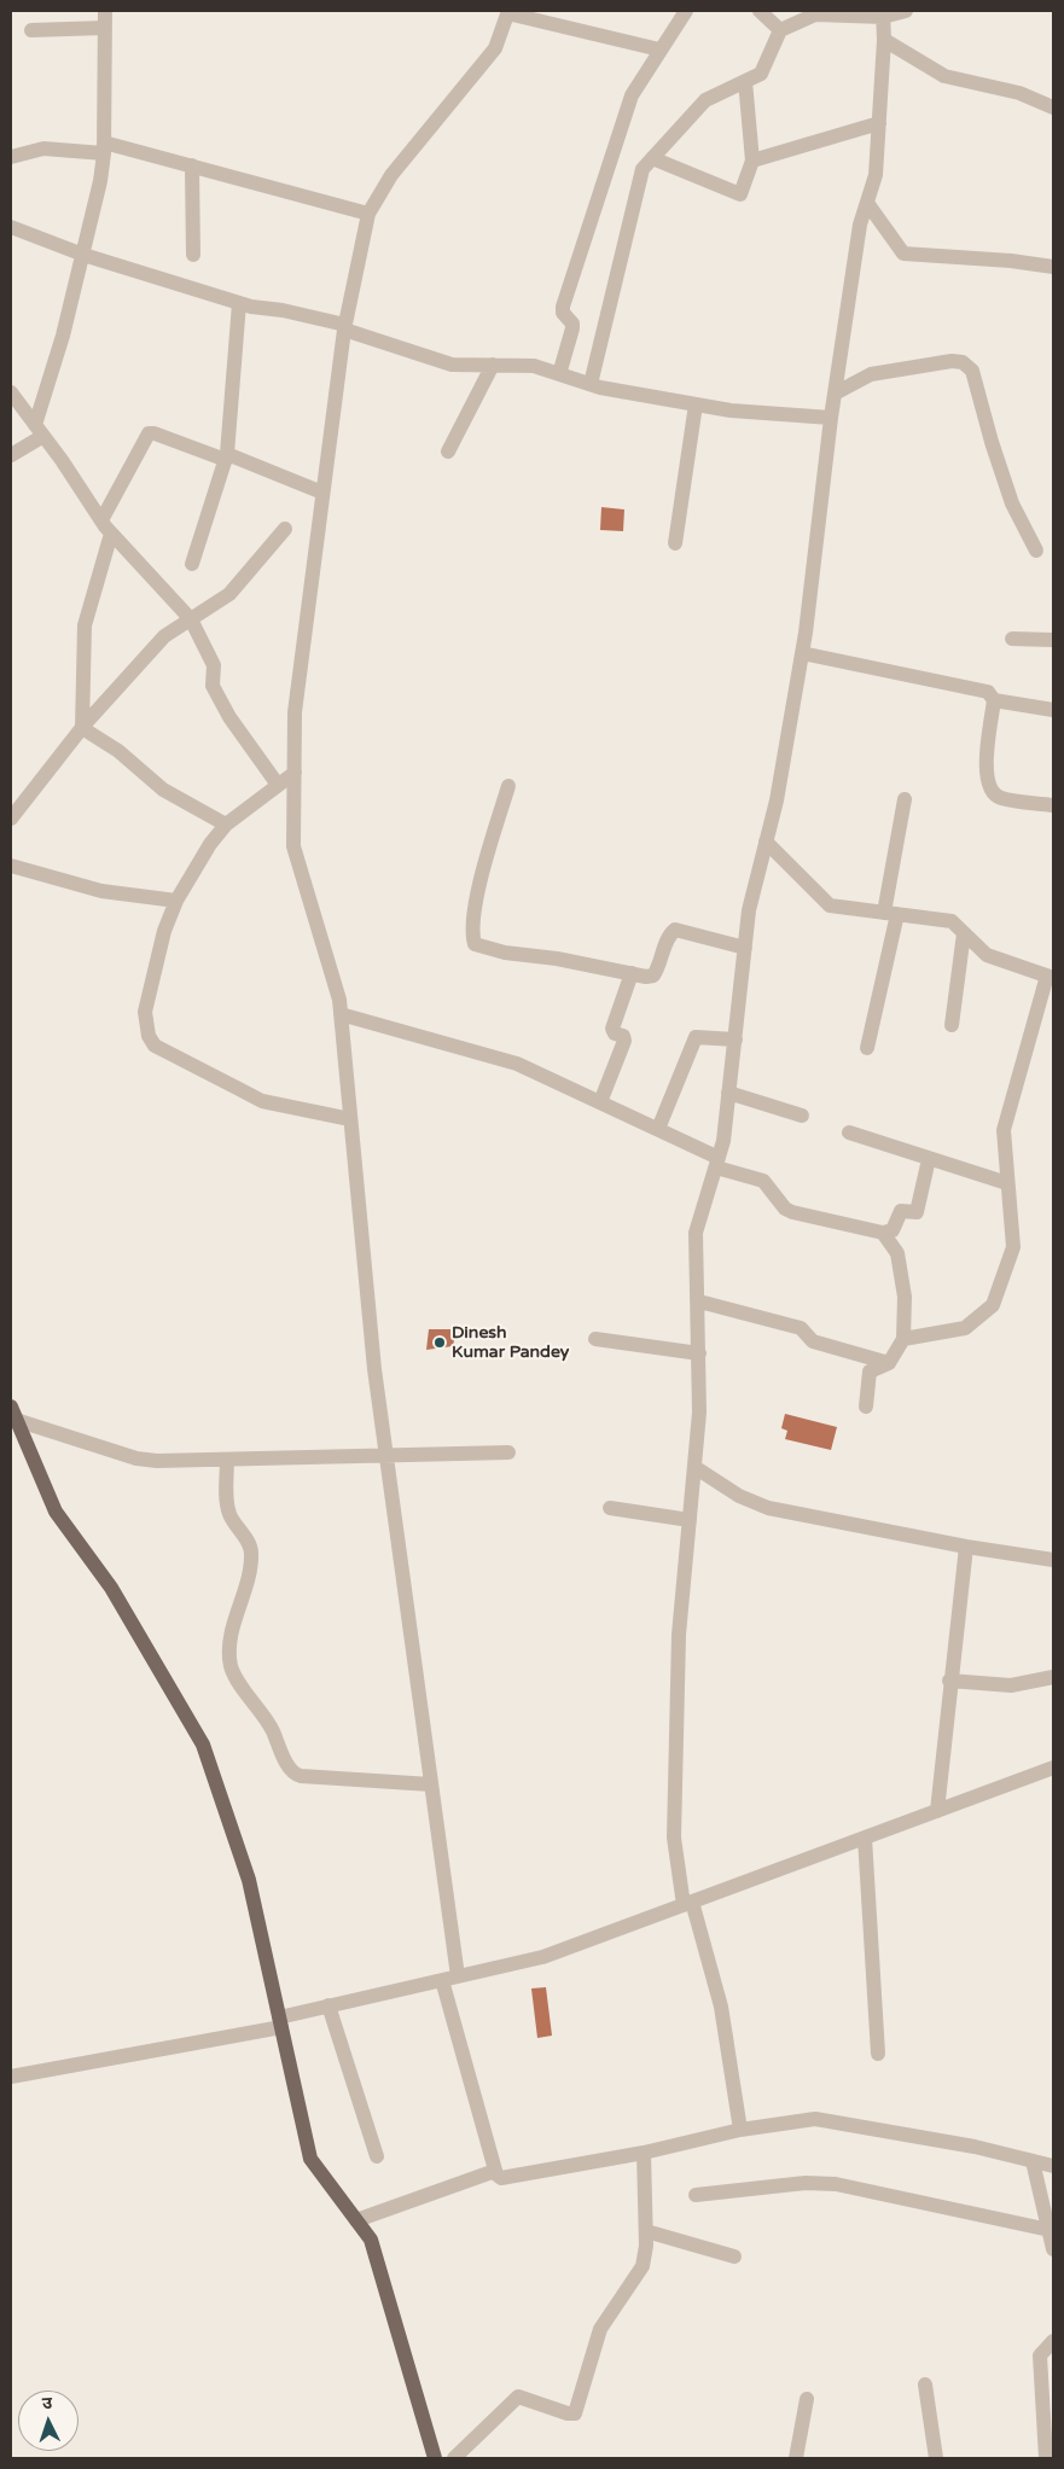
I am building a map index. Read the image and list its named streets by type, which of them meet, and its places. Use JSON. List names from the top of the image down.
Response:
{
  "places": ["Dinesh Kumar Pandey"],
  "north": "top"
}
